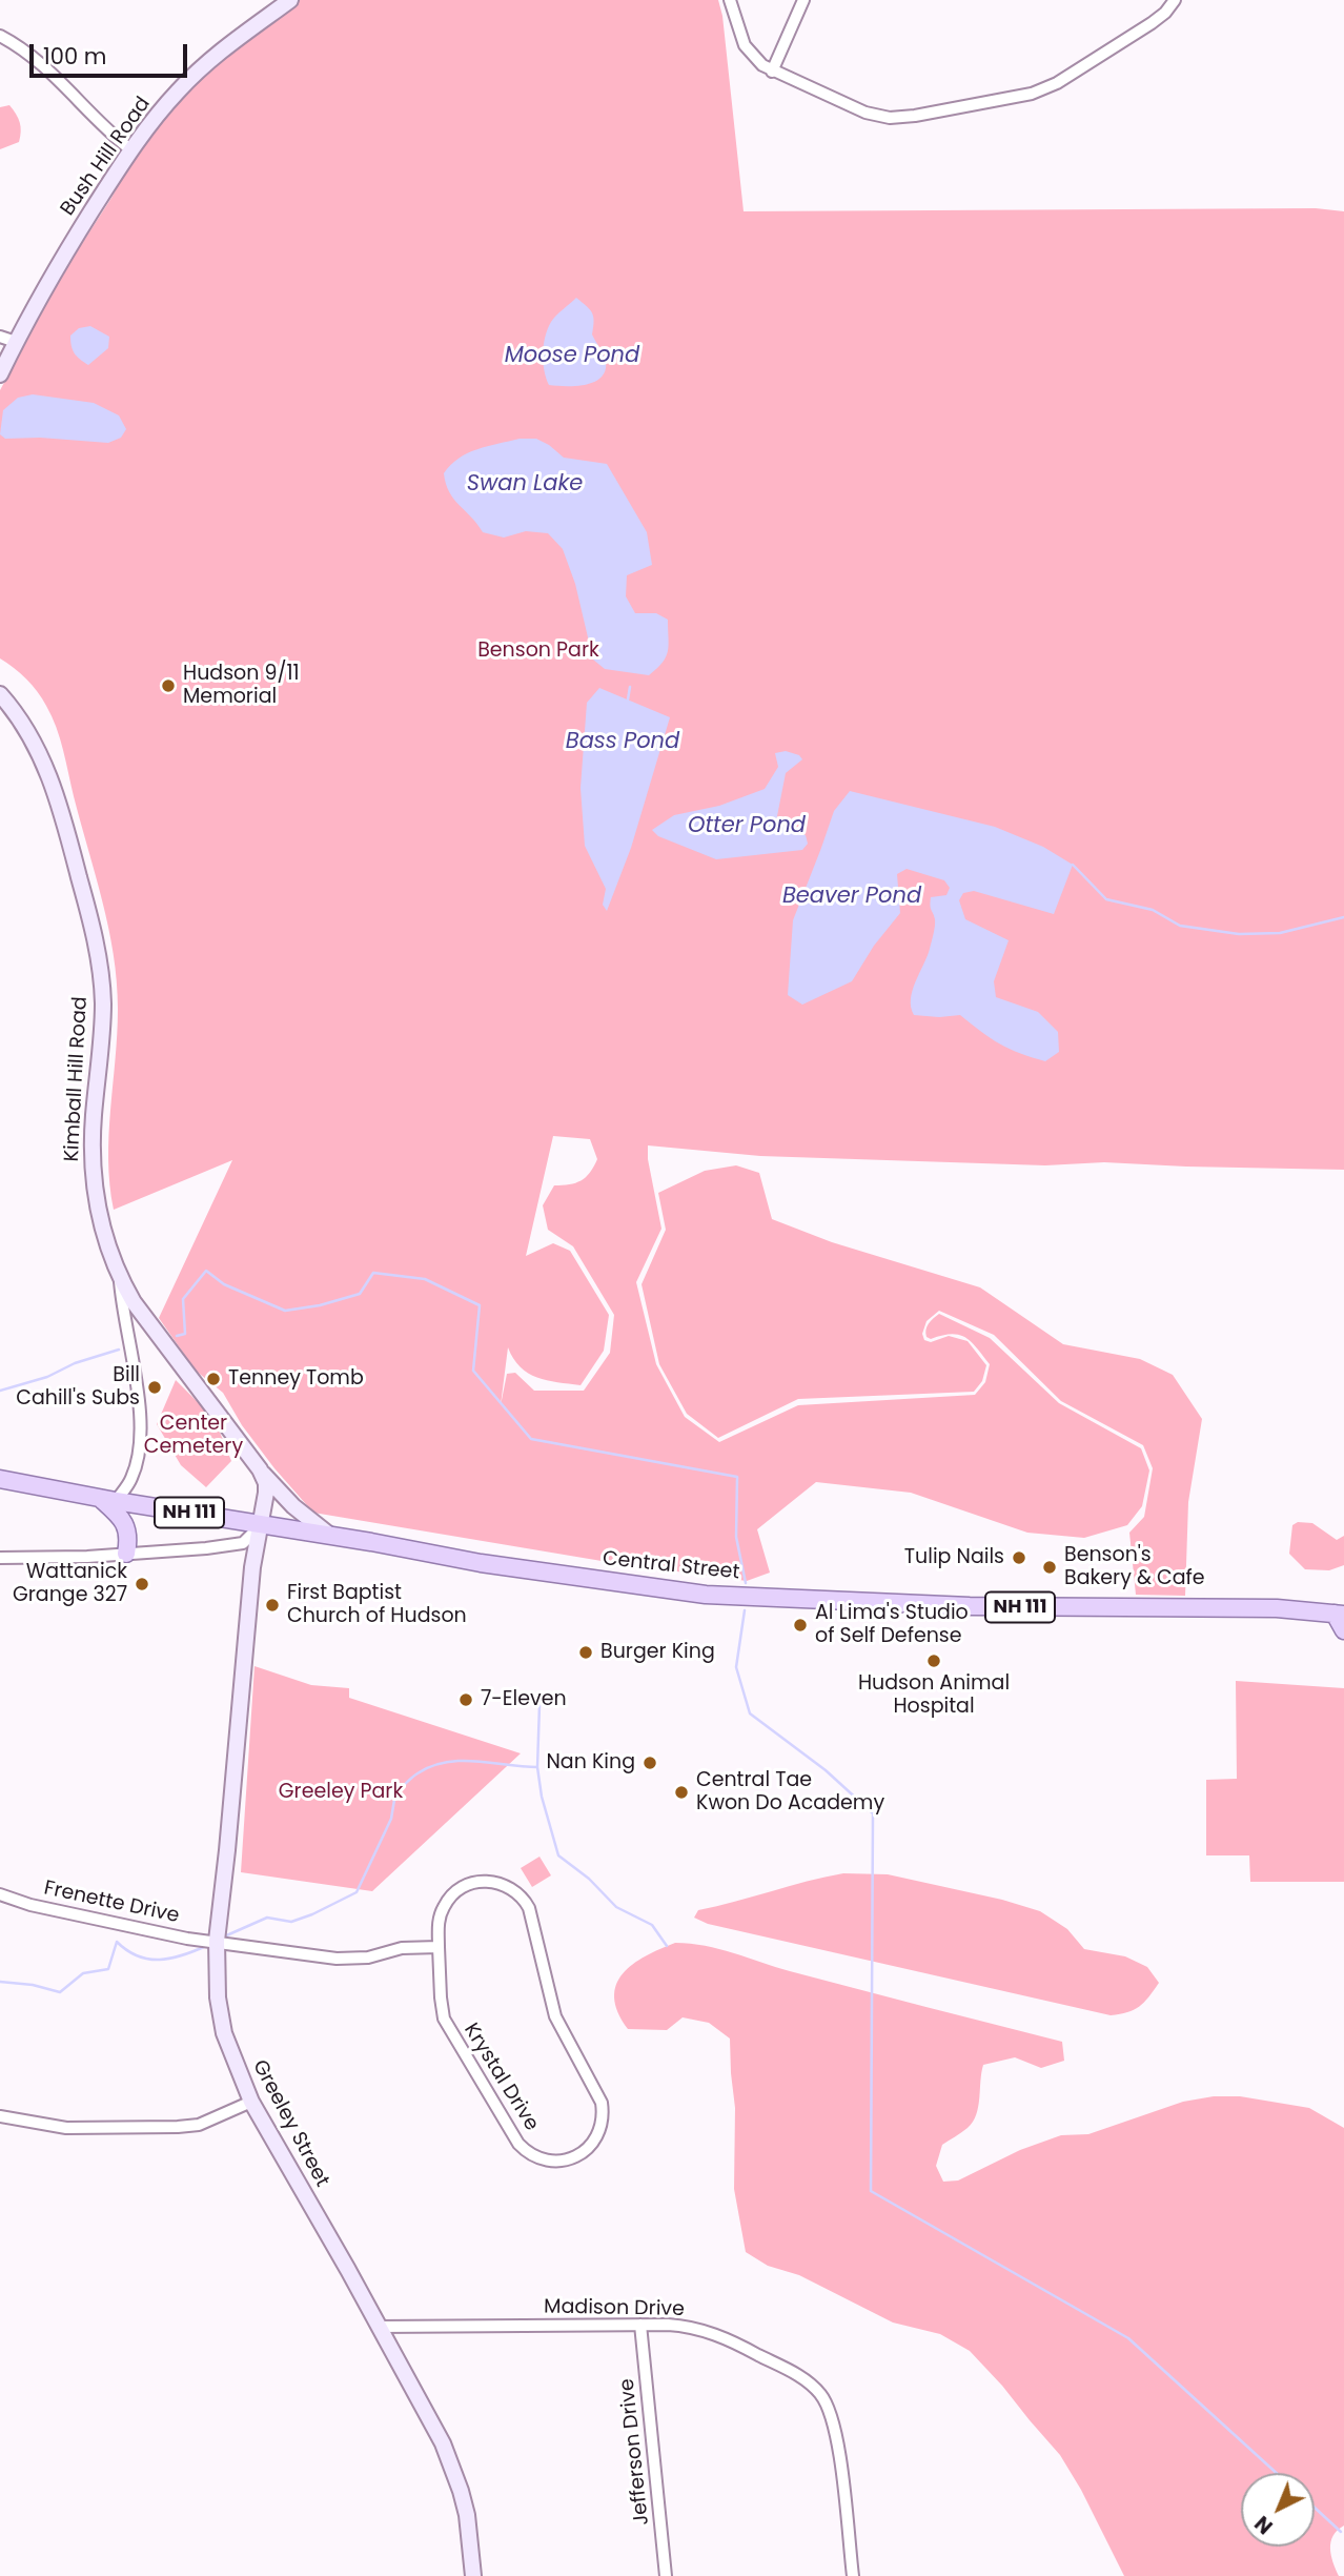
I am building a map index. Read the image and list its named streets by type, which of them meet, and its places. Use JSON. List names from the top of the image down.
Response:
{
  "streets": {
    "main road": ["NH 111", "Central Street"],
    "street": [
      "Bush Hill Road",
      "Kimball Hill Road",
      "Frenette Drive",
      "Krystal Drive",
      "Greeley Street",
      "Madison Drive",
      "Jefferson Drive"
    ]
  },
  "crossings": [
    ["Kimball Hill Road", "Central Street"],
    ["Kimball Hill Road", "Greeley Street"],
    ["NH 111", "Central Street"],
    ["Central Street", "Greeley Street"],
    ["Frenette Drive", "Greeley Street"],
    ["Greeley Street", "Madison Drive"],
    ["Madison Drive", "Jefferson Drive"]
  ],
  "water": [
    "Moose Pond",
    "Swan Lake",
    "Bass Pond",
    "Otter Pond",
    "Beaver Pond"
  ],
  "parks": ["Benson Park", "Center Cemetery", "Greeley Park"],
  "places": [
    "Hudson 9/11 Memorial",
    "Tenney Tomb",
    "Bill Cahill's Subs",
    "Tulip Nails",
    "Benson's Bakery & Cafe",
    "Wattanick Grange 327",
    "First Baptist Church of Hudson",
    "Al Lima's Studio of Self Defense",
    "Burger King",
    "Hudson Animal Hospital",
    "7-Eleven",
    "Nan King",
    "Central Tae Kwon Do Academy"
  ],
  "scale_bar": "100 m",
  "north": "bottom left"
}
